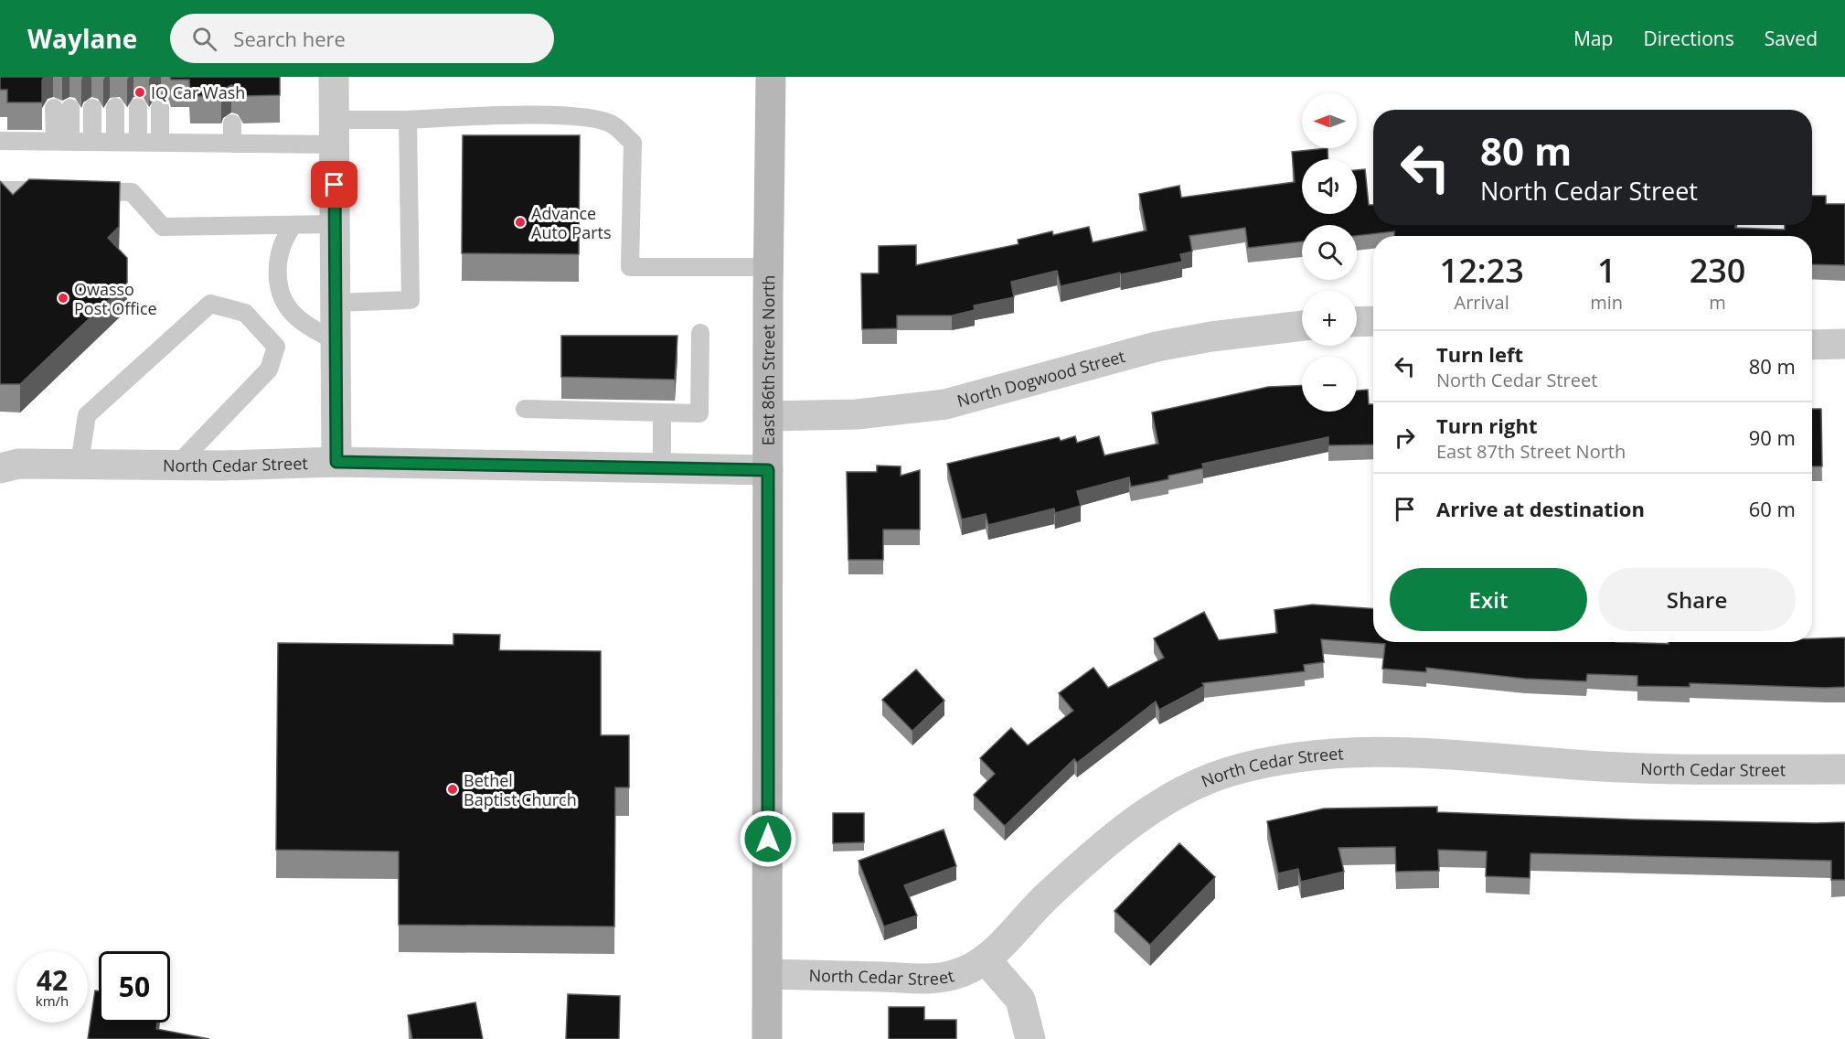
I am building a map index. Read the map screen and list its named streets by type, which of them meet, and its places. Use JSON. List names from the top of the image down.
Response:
{
  "streets": {
    "main road": ["East 86th Street North"],
    "street": ["North Dogwood Street", "North Cedar Street"]
  },
  "crossings": [
    ["East 86th Street North", "North Dogwood Street"],
    ["East 86th Street North", "North Cedar Street"]
  ],
  "places": [
    "IQ Car Wash",
    "Advance Auto Parts",
    "Owasso Post Office",
    "Bethel Baptist Church"
  ],
  "north": "left",
  "page": {
    "header": "Waylane",
    "search": "Search here",
    "nav": ["Map", "Directions", "Saved"],
    "map_buttons": ["+", "−"],
    "turn": ["80 m", "North Cedar Street"],
    "eta": [
      "12:23",
      "Arrival",
      "1",
      "min",
      "230",
      "m"
    ],
    "list": [
      {
        "name": "Turn left",
        "note": "North Cedar Street",
        "value": "80 m"
      },
      {
        "name": "Turn right",
        "note": "East 87th Street North",
        "value": "90 m"
      },
      {
        "name": "Arrive at destination",
        "value": "60 m"
      }
    ],
    "buttons": ["Exit", "Share"],
    "speed": "42 km/h",
    "limit": "50"
  }
}
